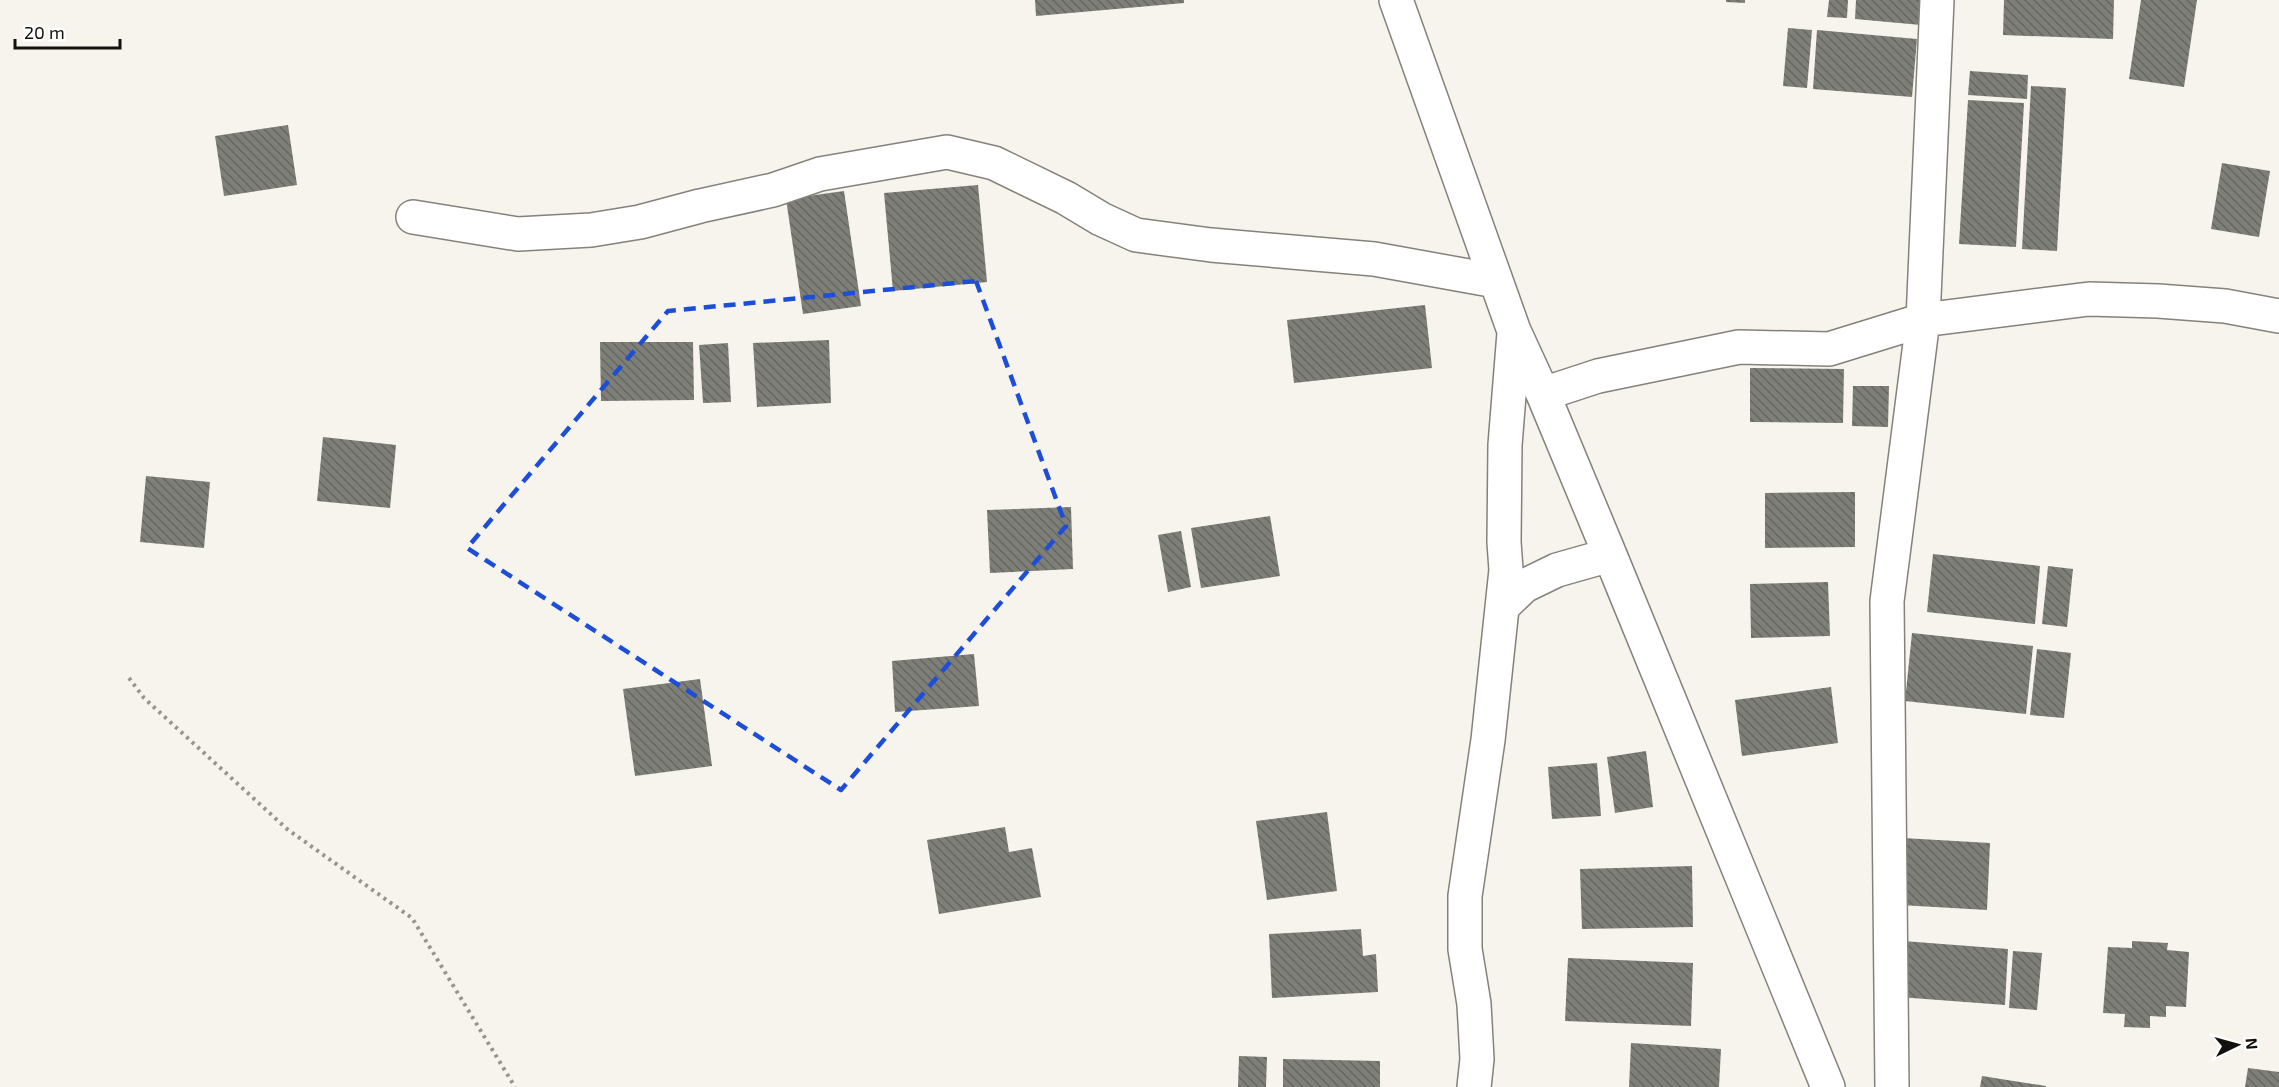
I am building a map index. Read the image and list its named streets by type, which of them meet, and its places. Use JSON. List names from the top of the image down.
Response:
{
  "scale_bar": "20 m",
  "north": "right"
}
